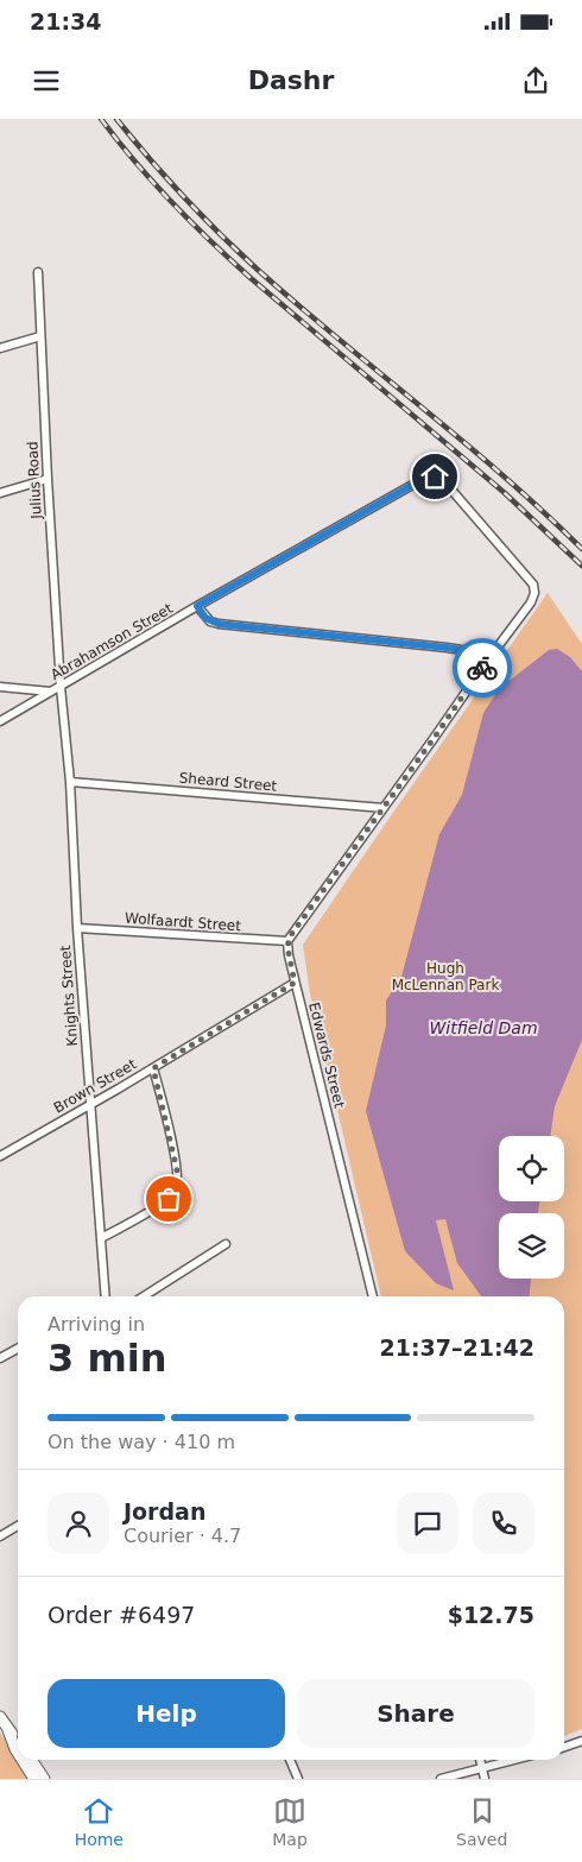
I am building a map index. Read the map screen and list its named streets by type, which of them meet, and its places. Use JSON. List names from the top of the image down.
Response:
{
  "streets": {
    "street": [
      "Julius Road",
      "Abrahamson Street",
      "Sheard Street",
      "Wolfaardt Street",
      "Knights Street",
      "Edwards Street",
      "Brown Street"
    ]
  },
  "crossings": [
    ["Julius Road", "Abrahamson Street"],
    ["Julius Road", "Knights Street"],
    ["Abrahamson Street", "Knights Street"],
    ["Sheard Street", "Knights Street"],
    ["Wolfaardt Street", "Knights Street"],
    ["Wolfaardt Street", "Edwards Street"],
    ["Knights Street", "Brown Street"],
    ["Edwards Street", "Brown Street"]
  ],
  "water": ["Witfield Dam"],
  "parks": ["Hugh McLennan Park"],
  "page": {
    "status": "21:34",
    "header": "Dashr",
    "heading": ["3 min", "Arriving in", "21:37–21:42"],
    "panel": [
      "Jordan",
      "Courier · 4.7",
      "Order #6497",
      "$12.75"
    ],
    "bar": "On the way · 410 m",
    "buttons": ["Help", "Share"],
    "tabs": ["Home", "Map", "Saved"]
  }
}
